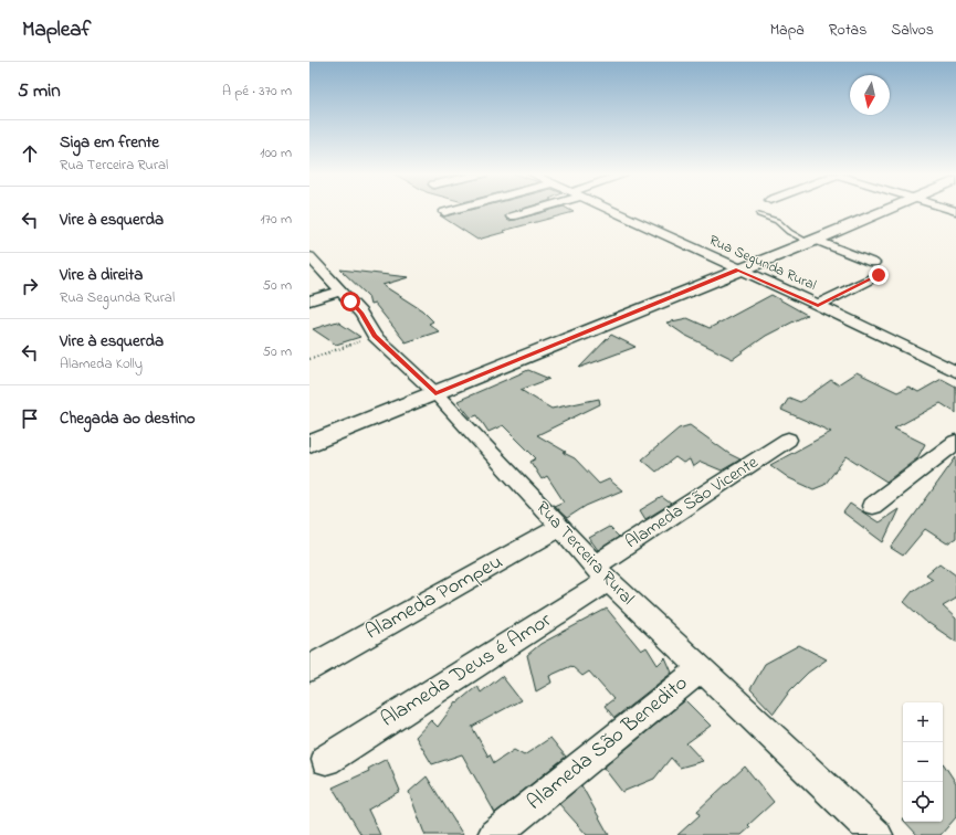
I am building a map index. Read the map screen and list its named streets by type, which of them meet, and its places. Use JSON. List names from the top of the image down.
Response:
{
  "streets": {
    "street": [
      "Rua Segunda Rural",
      "Alameda São Vicente",
      "Rua Terceira Rural",
      "Alameda Pompeu",
      "Alameda Deus é Amor",
      "Alameda São Benedito"
    ]
  },
  "crossings": [
    ["Alameda São Vicente", "Rua Terceira Rural"],
    ["Alameda São Vicente", "Alameda Deus é Amor"],
    ["Rua Terceira Rural", "Alameda Pompeu"],
    ["Rua Terceira Rural", "Alameda Deus é Amor"],
    ["Rua Terceira Rural", "Alameda São Benedito"]
  ],
  "north": "bottom",
  "page": {
    "header": "Mapleaf",
    "nav": ["Mapa", "Rotas", "Salvos"],
    "heading": ["5 min", "A pé · 370 m"],
    "list": [
      ["Siga em frente", "Rua Terceira Rural", "100 m"],
      ["Vire à esquerda", "170 m"],
      ["Vire à direita", "Rua Segunda Rural", "50 m"],
      ["Vire à esquerda", "Alameda Kolly", "50 m"],
      "Chegada ao destino"
    ],
    "map_buttons": ["+", "−"]
  }
}
